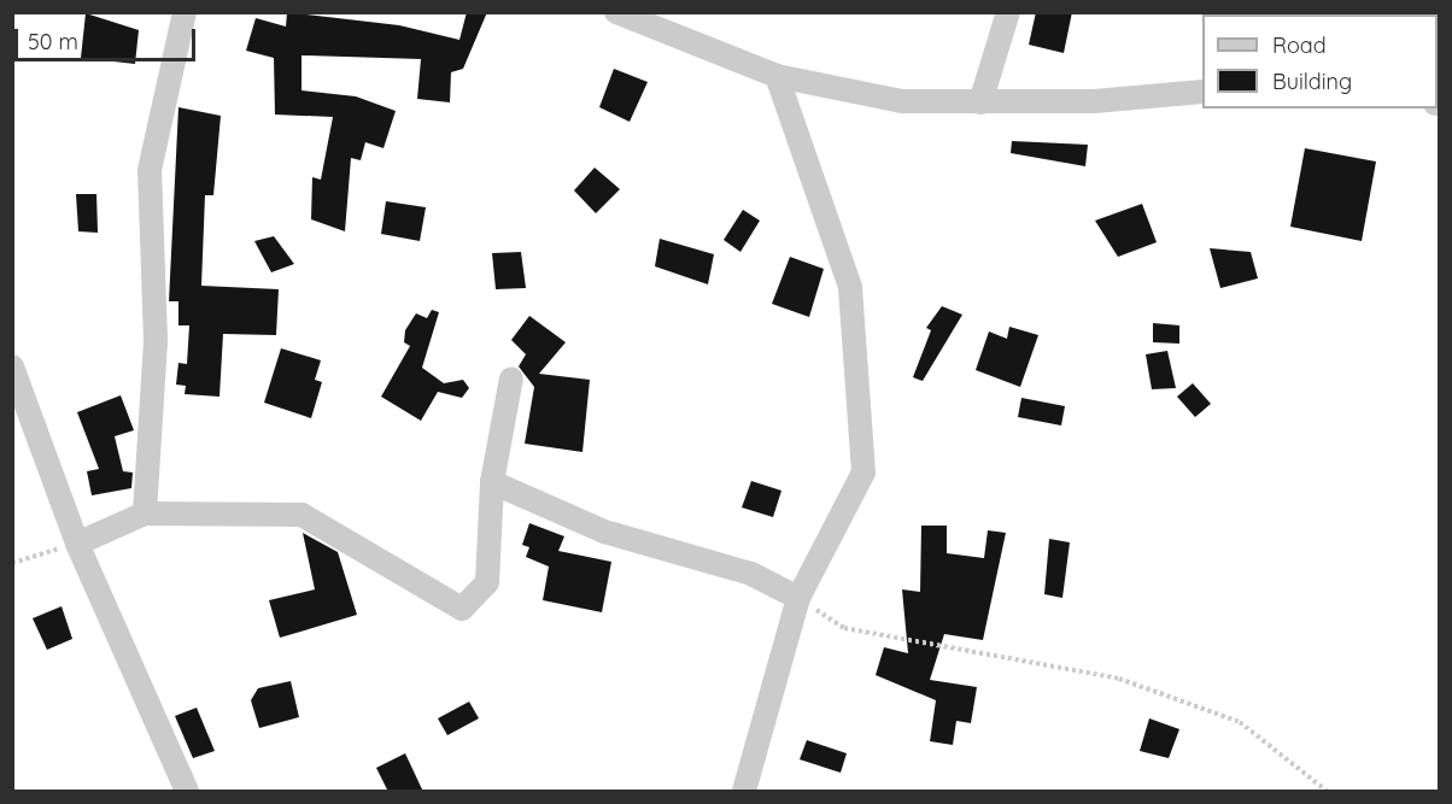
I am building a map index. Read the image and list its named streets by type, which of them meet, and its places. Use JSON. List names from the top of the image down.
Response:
{
  "legend": ["Road", "Building"],
  "scale_bar": "50 m"
}
